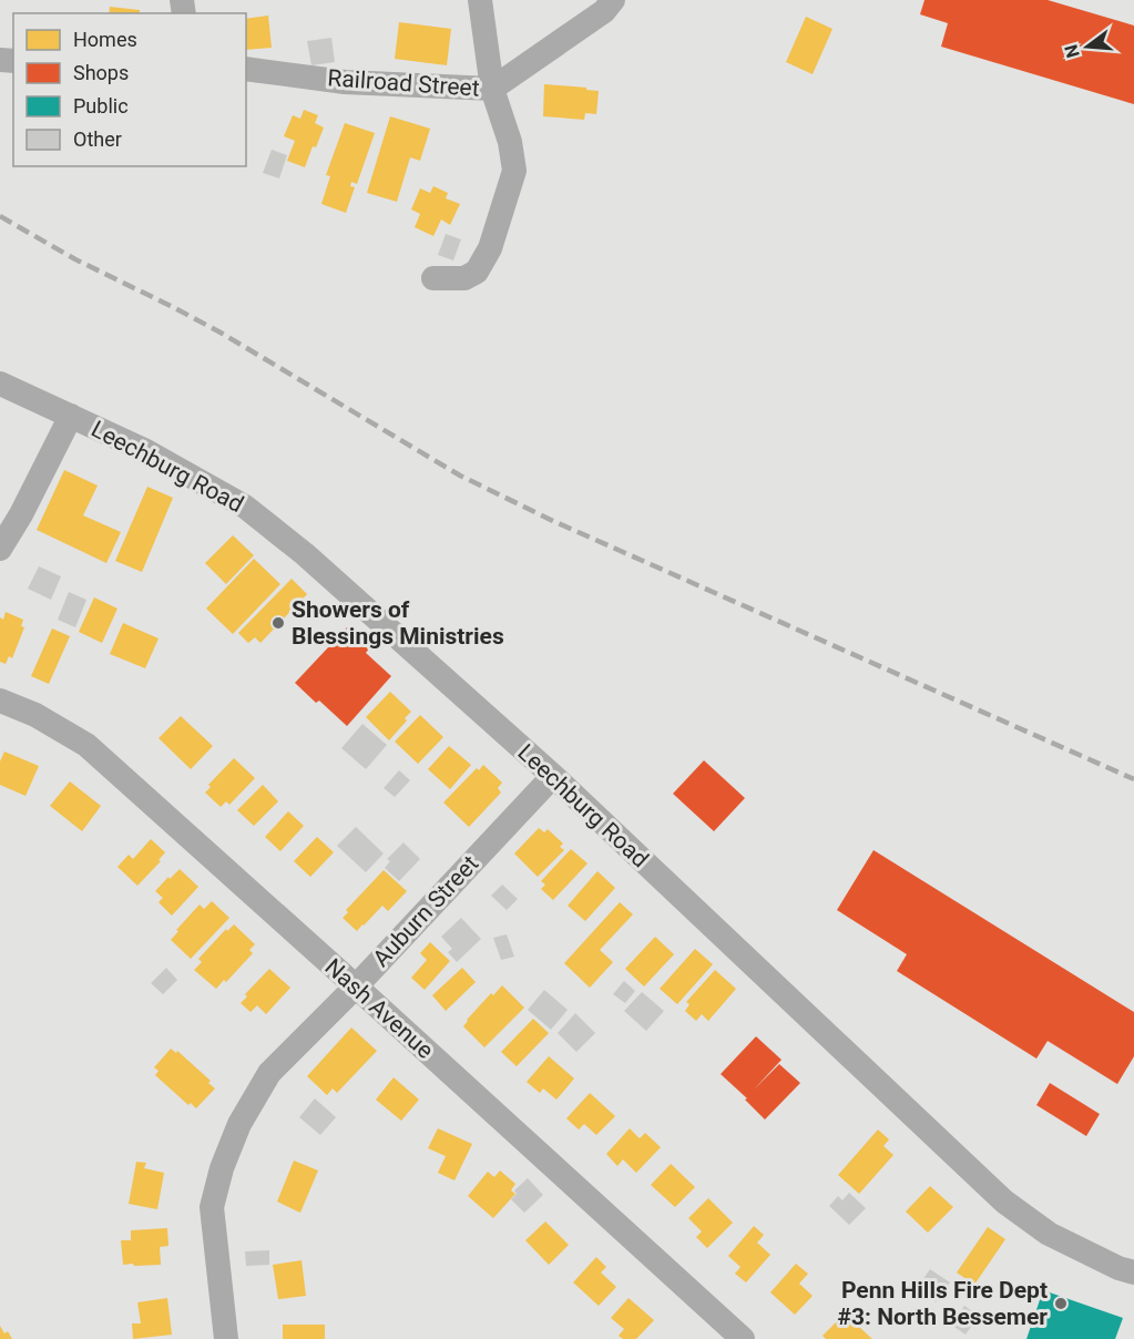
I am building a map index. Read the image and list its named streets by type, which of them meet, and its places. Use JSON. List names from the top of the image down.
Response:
{
  "streets": {
    "street": [
      "Railroad Street",
      "Leechburg Road",
      "Auburn Street",
      "Nash Avenue"
    ]
  },
  "crossings": [
    ["Leechburg Road", "Auburn Street"],
    ["Auburn Street", "Nash Avenue"]
  ],
  "places": ["Showers of Blessings Ministries", "Penn Hills Fire Dept #3: North Bessemer"],
  "legend": [
    "Homes",
    "Shops",
    "Public",
    "Other"
  ],
  "north": "left"
}
